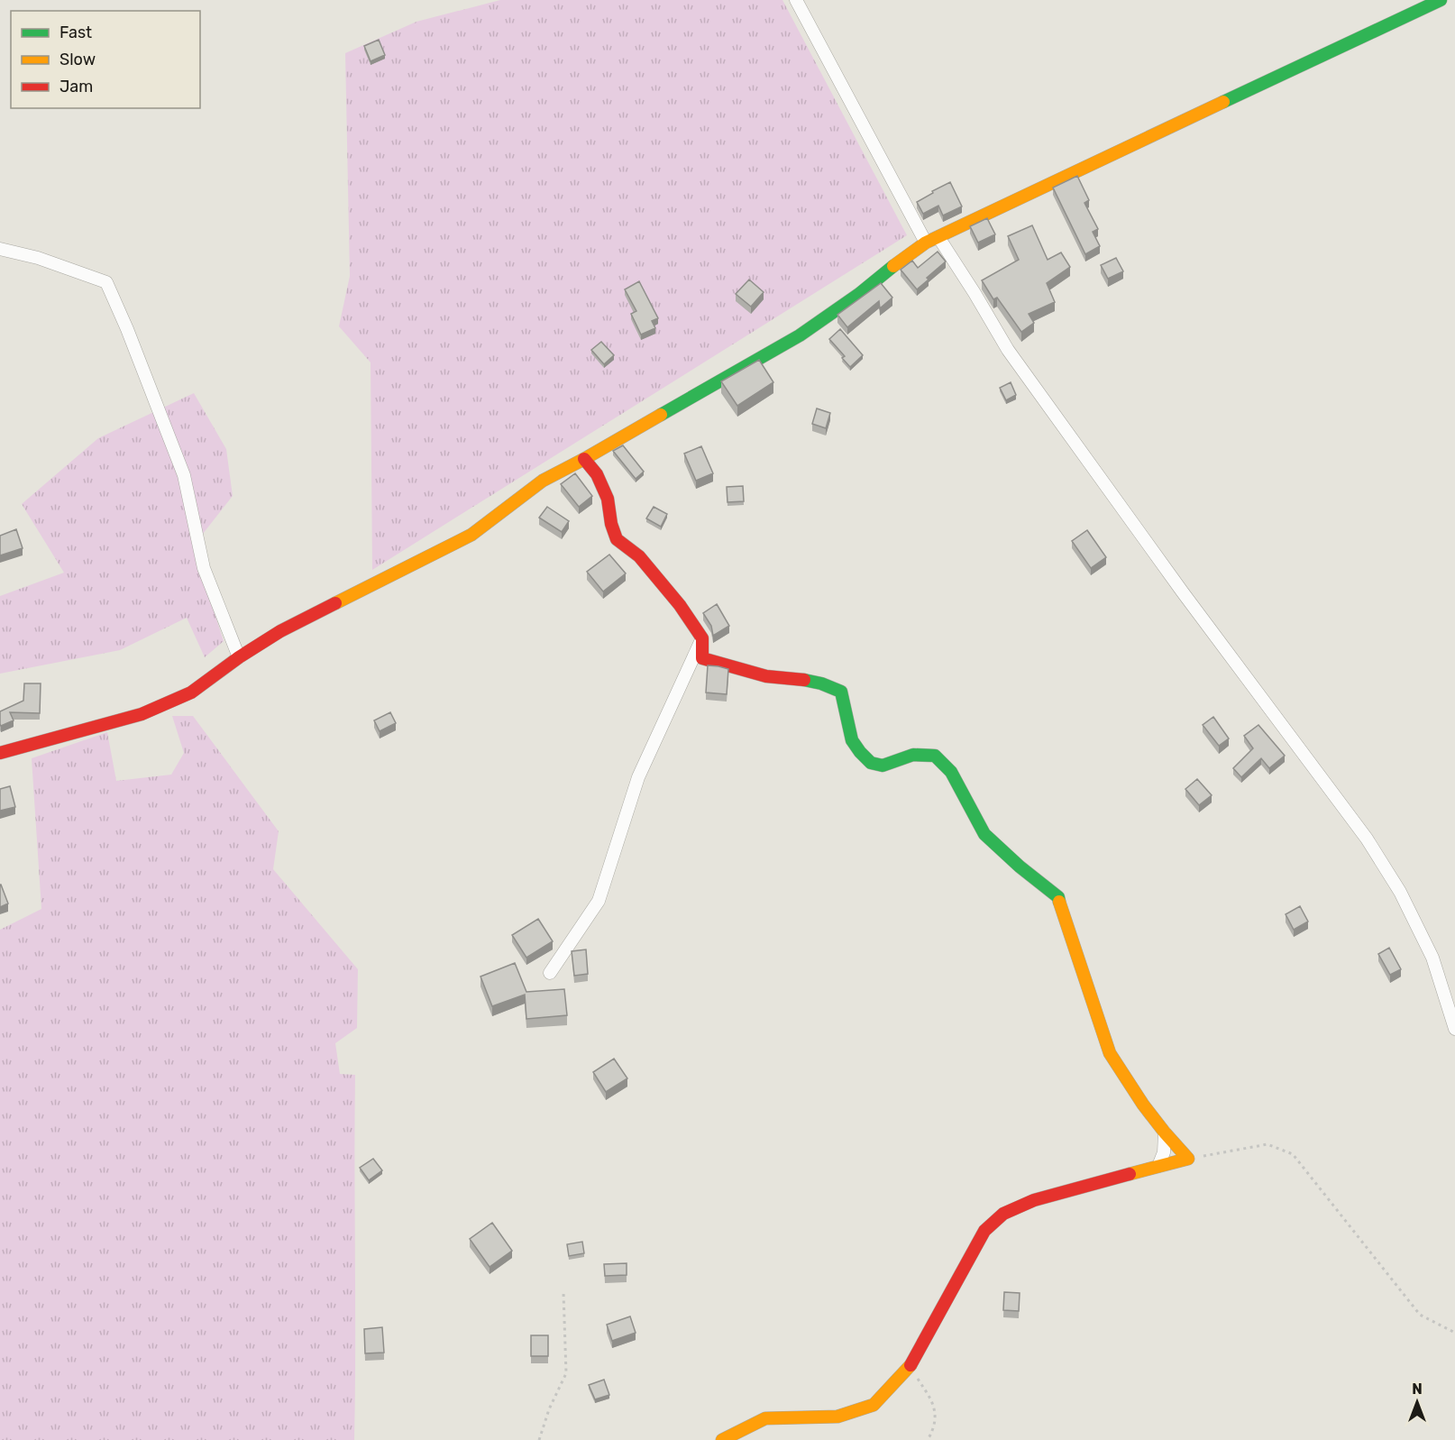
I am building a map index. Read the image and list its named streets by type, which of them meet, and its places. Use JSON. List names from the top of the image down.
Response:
{
  "legend": ["Fast", "Slow", "Jam"],
  "north": "top"
}
